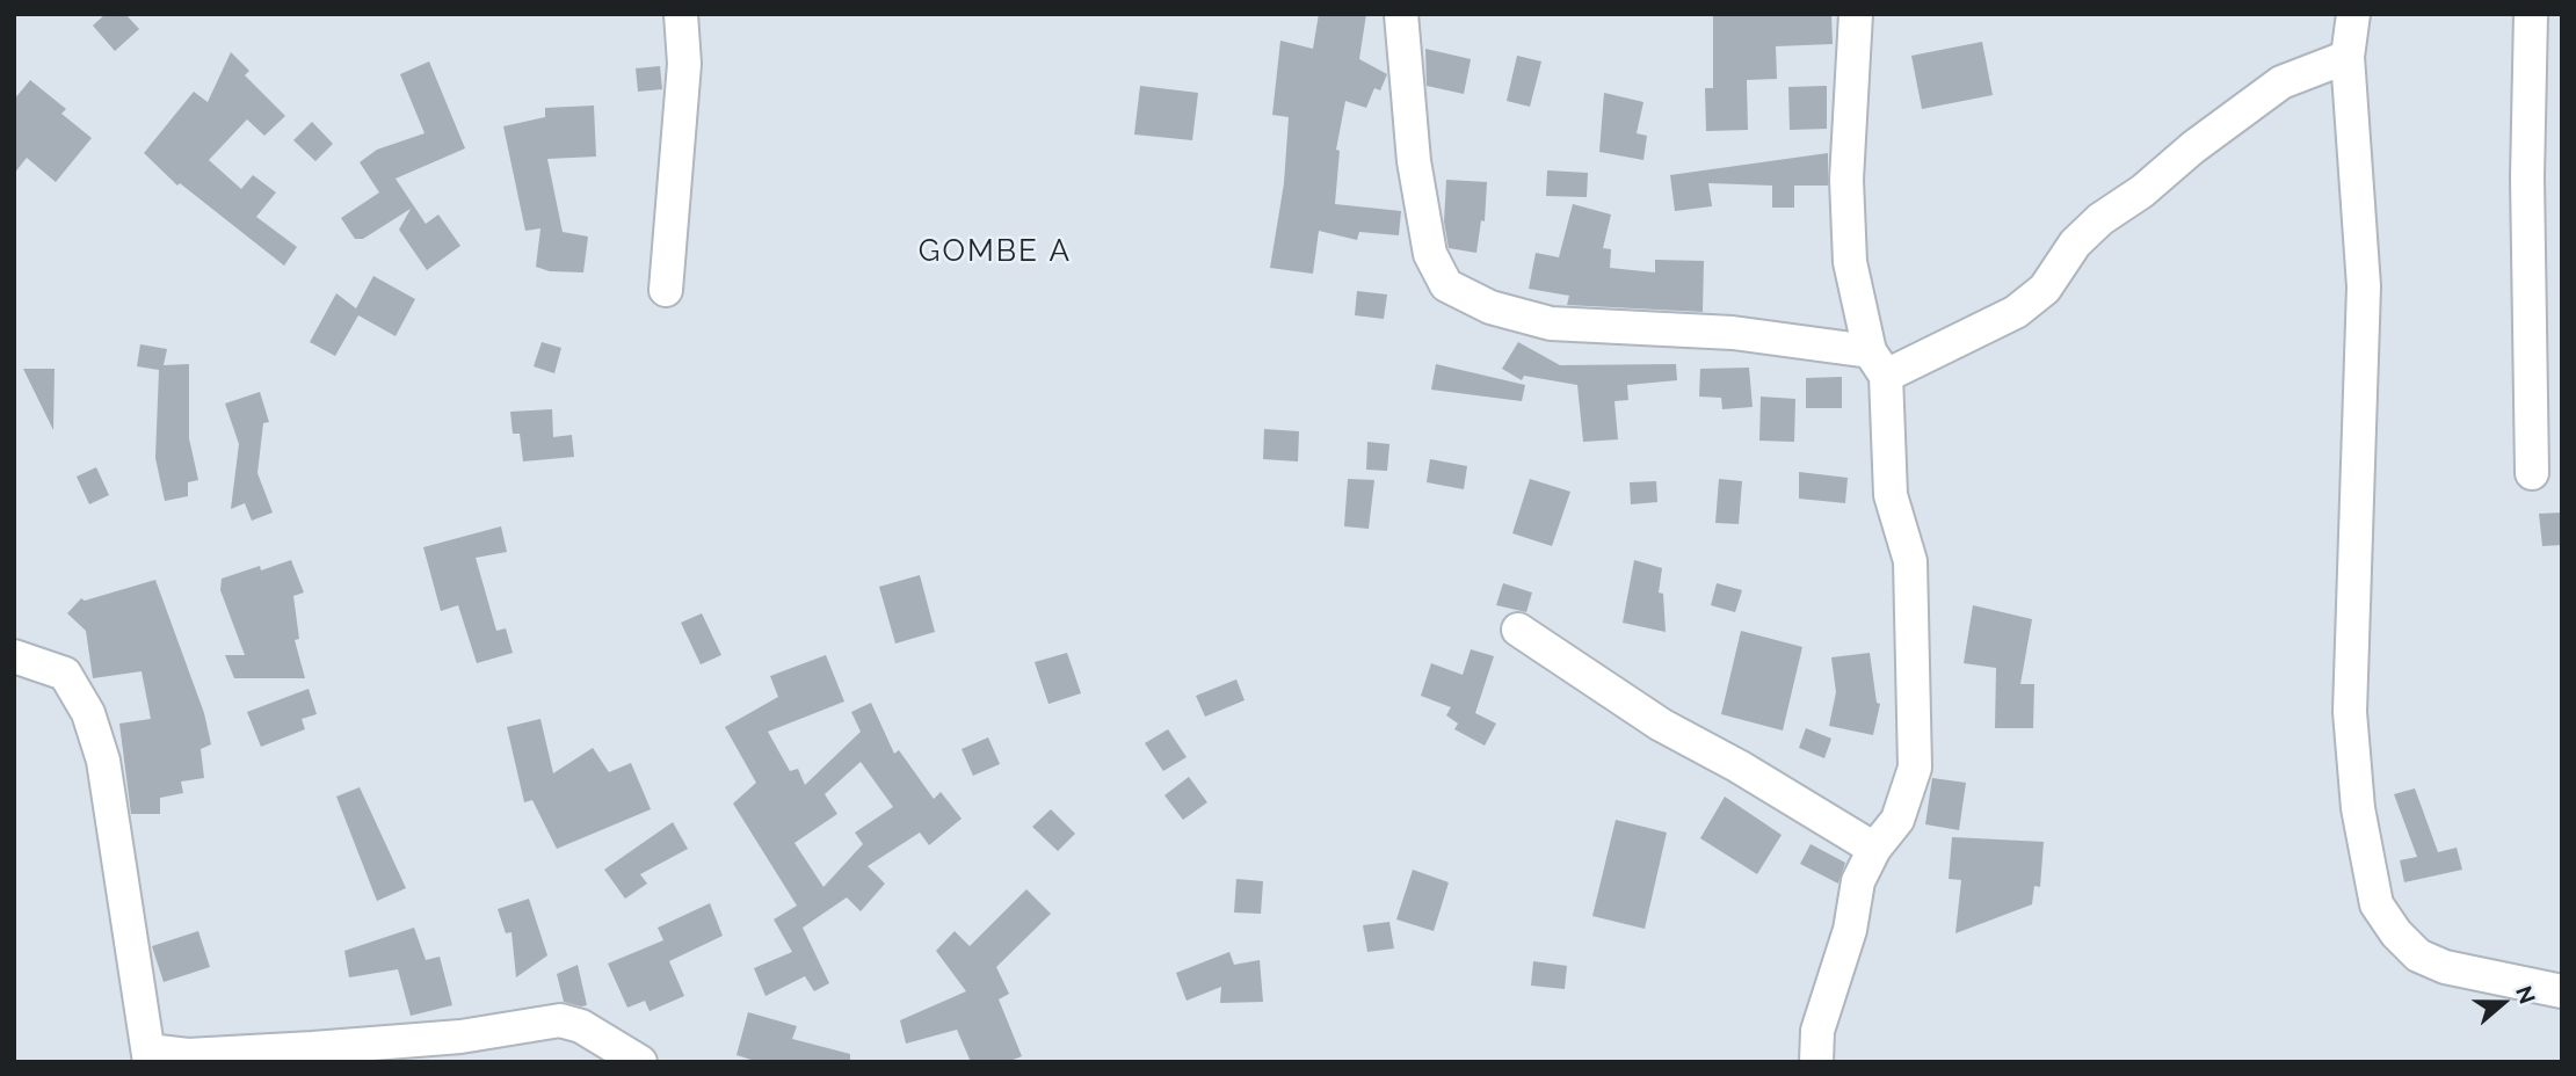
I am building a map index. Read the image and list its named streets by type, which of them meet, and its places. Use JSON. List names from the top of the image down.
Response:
{
  "districts": ["GOMBE A"],
  "north": "right"
}
